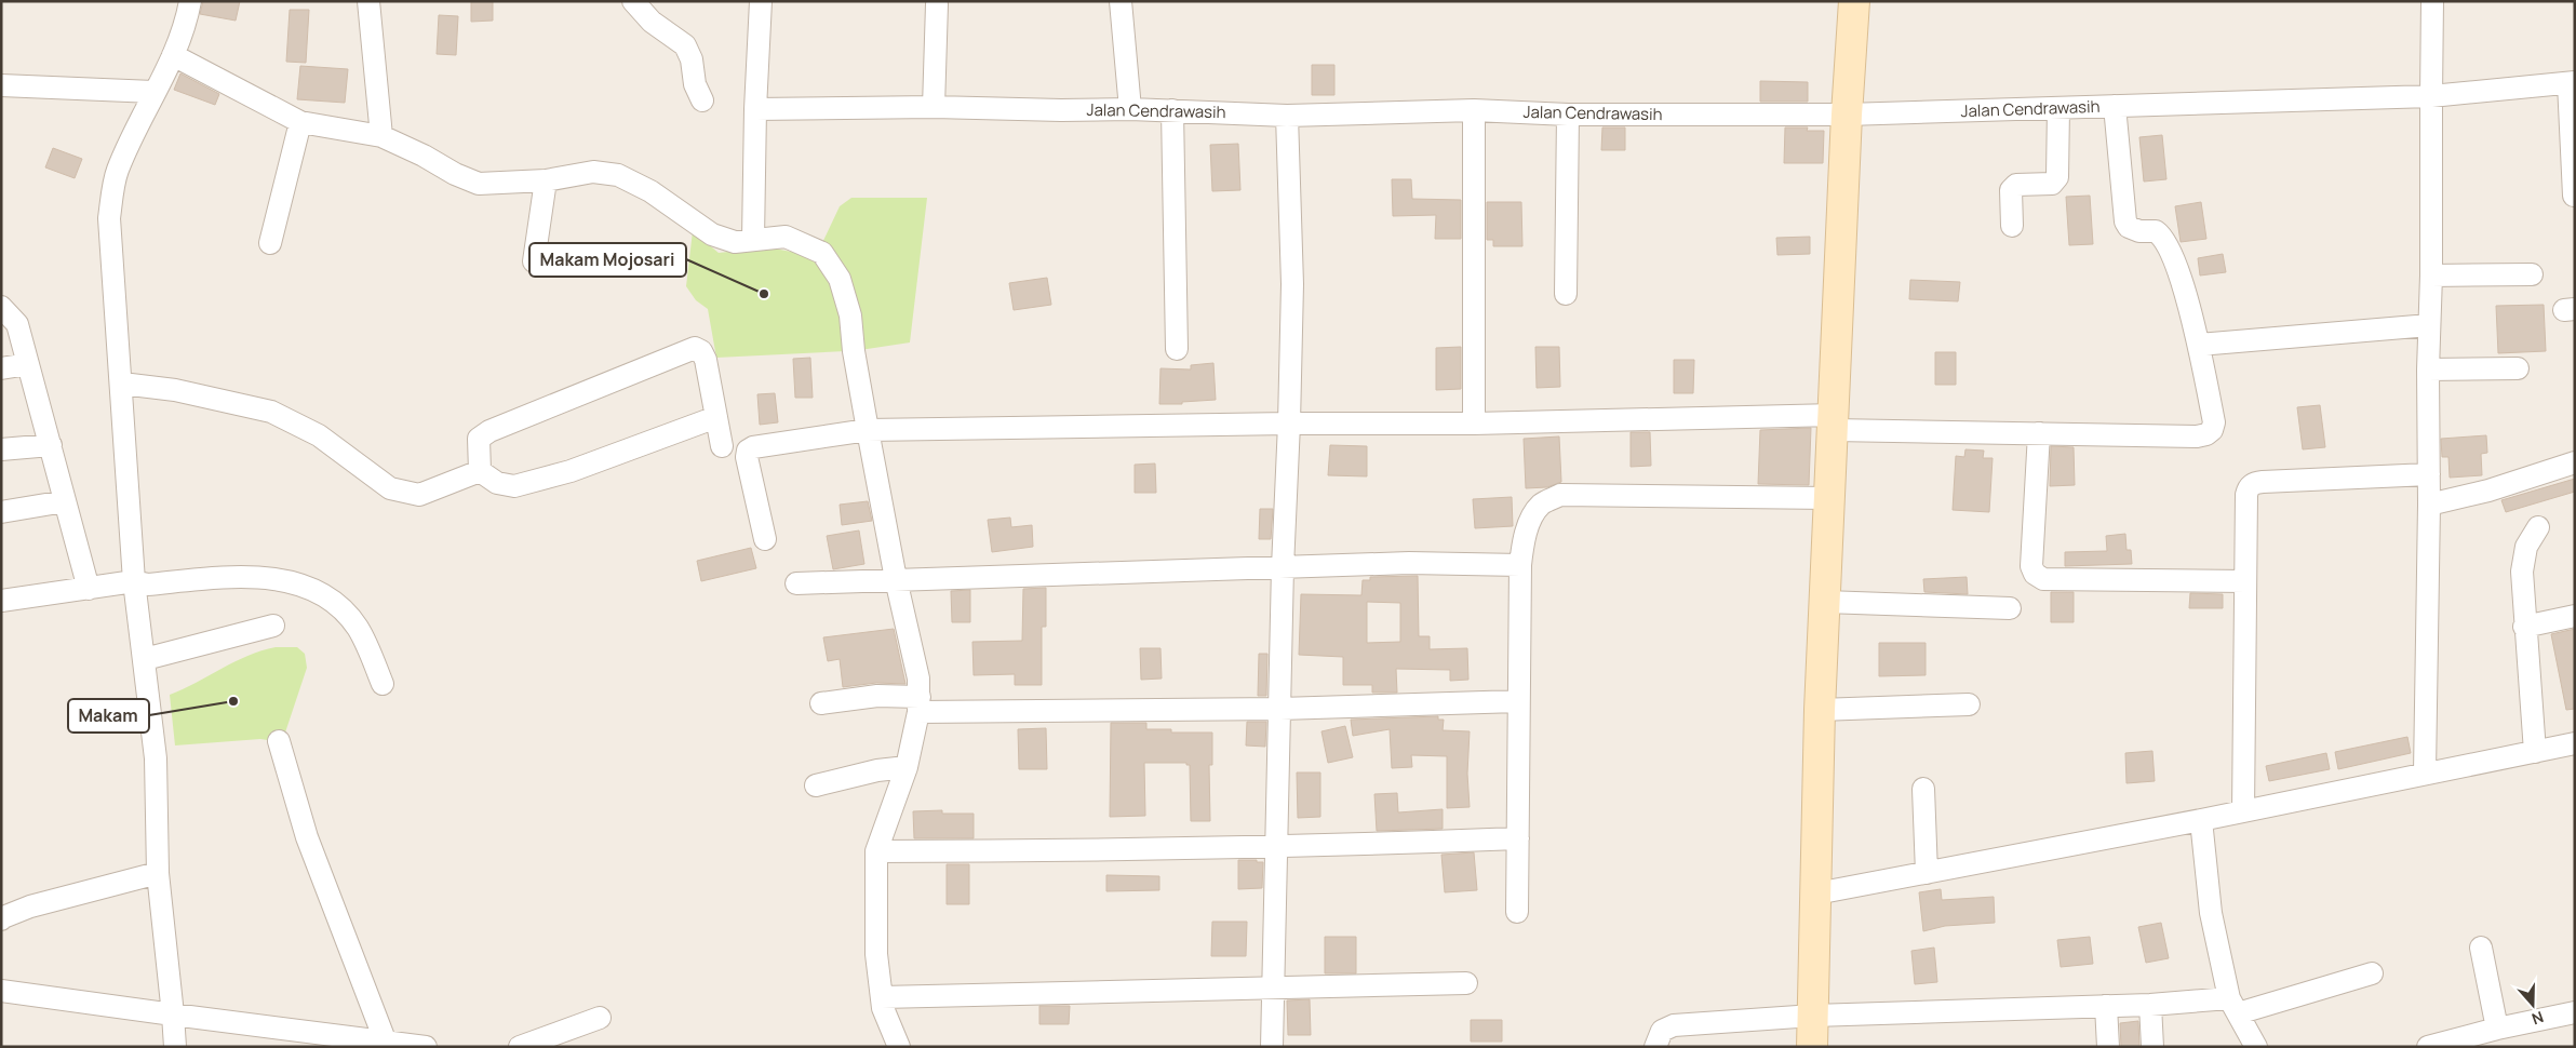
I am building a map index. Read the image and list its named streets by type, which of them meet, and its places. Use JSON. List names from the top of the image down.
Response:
{
  "streets": {
    "street": ["Jalan Cendrawasih"]
  },
  "places": ["Makam Mojosari", "Makam"],
  "north": "bottom"
}
